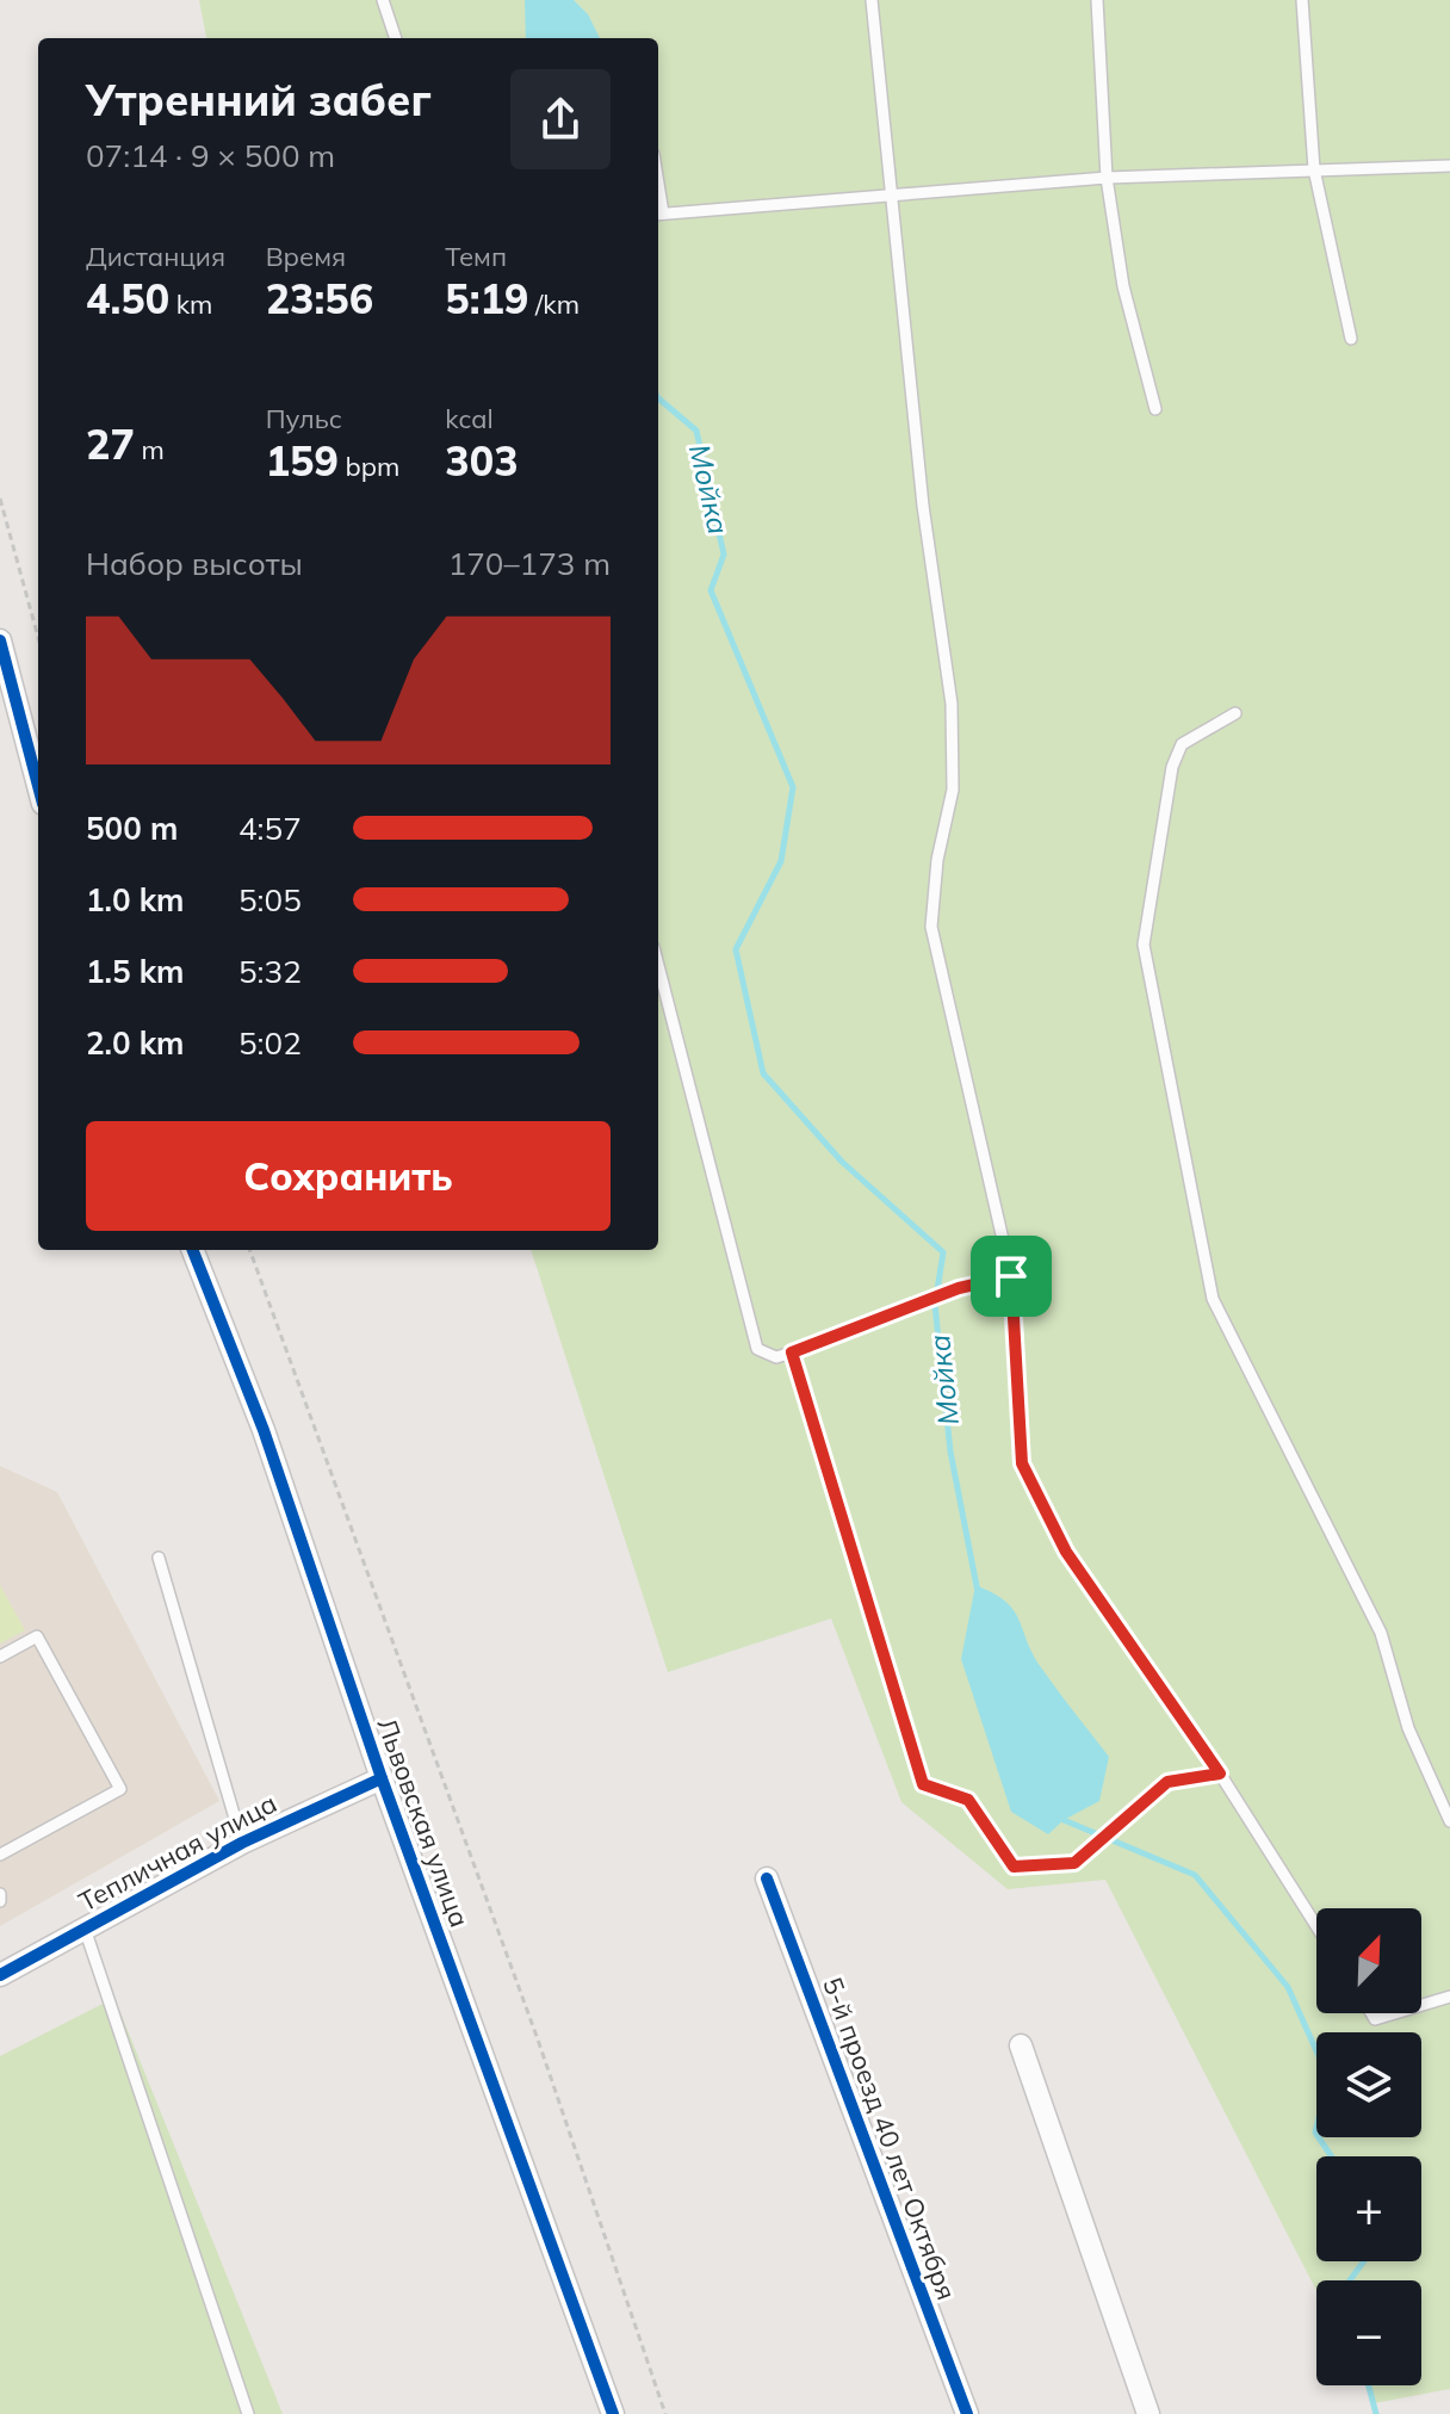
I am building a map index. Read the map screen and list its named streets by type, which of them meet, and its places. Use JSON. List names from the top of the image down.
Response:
{
  "streets": {
    "street": ["Львовская улица", "Тепличная улица", "5-й проезд 40 лет Октября"]
  },
  "crossings": [
    ["Львовская улица", "Тепличная улица"]
  ],
  "water": ["Мойка"],
  "north": "top right",
  "page": {
    "heading": ["Утренний забег", "07:14 · 9 × 500 m"],
    "stats": [
      ["Дистанция", "4.50 km"],
      ["Время", "23:56"],
      ["Темп", "5:19 /km"],
      ["27 m"],
      ["Пульс", "159 bpm"],
      ["kcal", "303"]
    ],
    "chart": ["Набор высоты", "170–173 m"],
    "list": [
      {
        "name": "500 m",
        "note": "4:57"
      },
      {
        "name": "1.0 km",
        "note": "5:05"
      },
      {
        "name": "1.5 km",
        "note": "5:32"
      },
      {
        "name": "2.0 km",
        "note": "5:02"
      }
    ],
    "buttons": "Сохранить",
    "map_buttons": ["+", "−"]
  }
}
